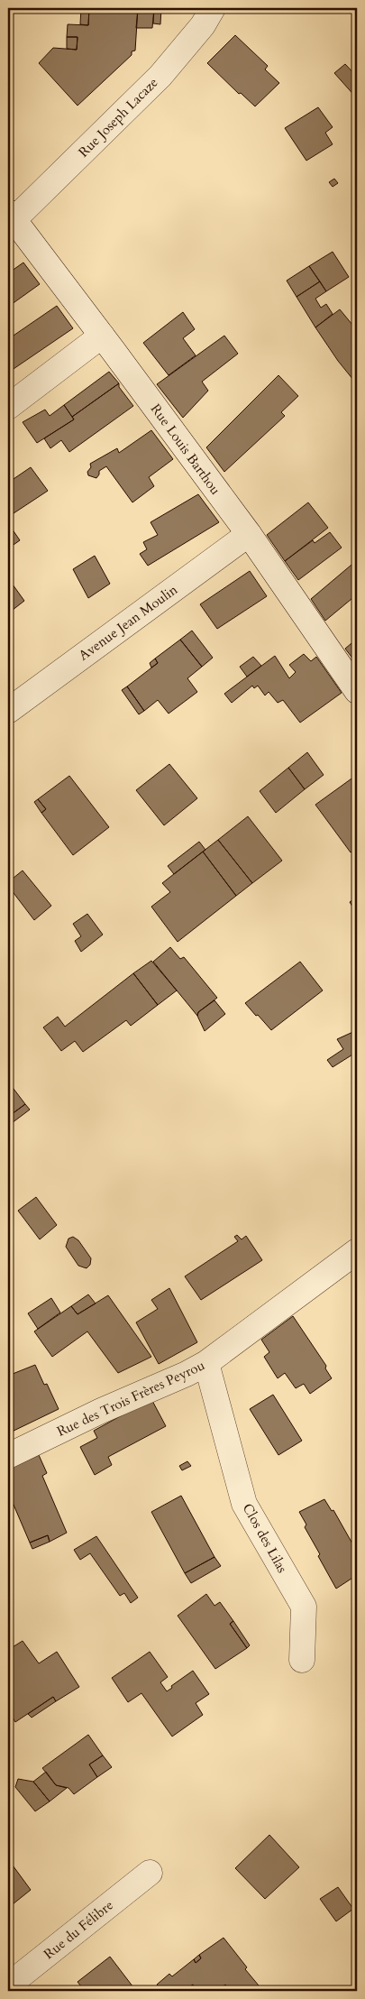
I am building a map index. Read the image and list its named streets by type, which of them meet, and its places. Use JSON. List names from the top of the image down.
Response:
{
  "streets": {
    "street": [
      "Rue Joseph Lacaze",
      "Rue Louis Barthou",
      "Avenue Jean Moulin",
      "Rue des Trois Frères Peyrou",
      "Clos des Lilas",
      "Rue du Félibre"
    ]
  },
  "crossings": [
    ["Rue Joseph Lacaze", "Rue Louis Barthou"],
    ["Rue Louis Barthou", "Avenue Jean Moulin"],
    ["Rue des Trois Frères Peyrou", "Clos des Lilas"]
  ]
}
